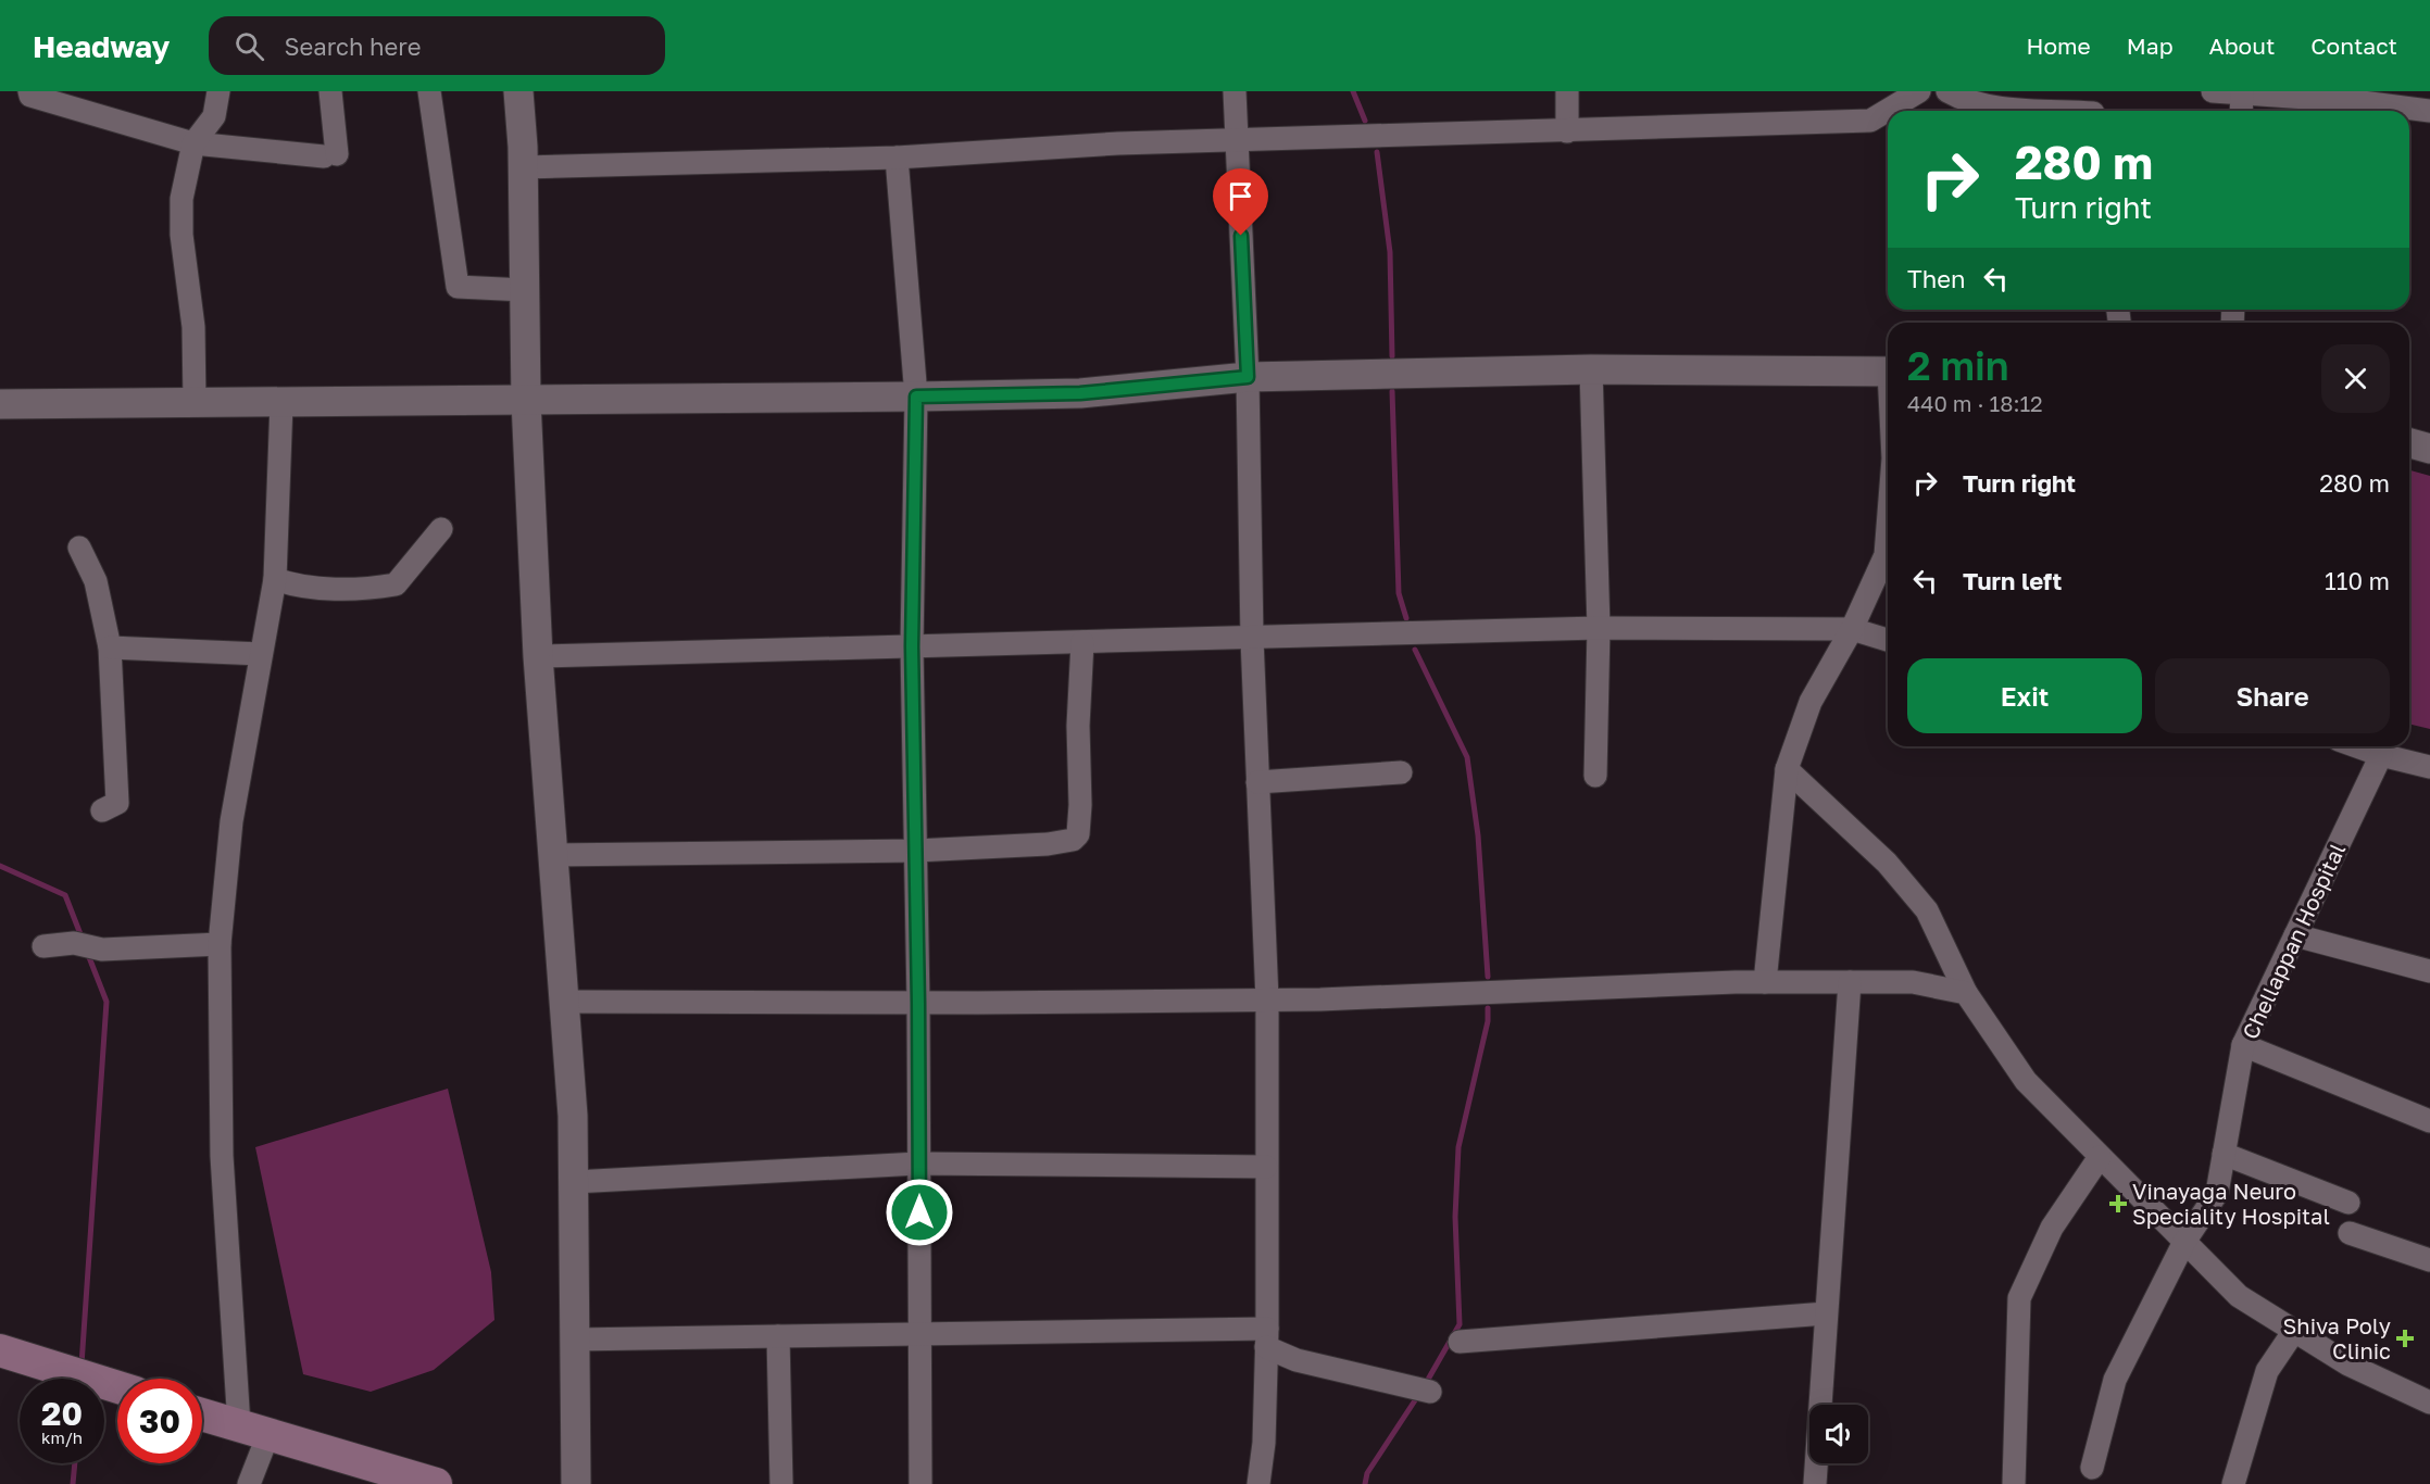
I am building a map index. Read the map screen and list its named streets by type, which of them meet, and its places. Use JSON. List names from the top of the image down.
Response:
{
  "streets": {
    "street": ["Chellappan Hospital"]
  },
  "places": {
    "health": ["Vinayaga Neuro Speciality Hospital", "Shiva Poly Clinic"]
  },
  "page": {
    "header": "Headway",
    "search": "Search here",
    "nav": [
      "Home",
      "Map",
      "About",
      "Contact"
    ],
    "turn": ["280 m", "Turn right"],
    "then": "Then",
    "heading": ["2 min", "440 m · 18:12"],
    "list": [
      {
        "name": "Turn right",
        "value": "280 m"
      },
      {
        "name": "Turn left",
        "value": "110 m"
      }
    ],
    "buttons": ["Exit", "Share"],
    "speed": "20 km/h",
    "limit": "30"
  }
}
